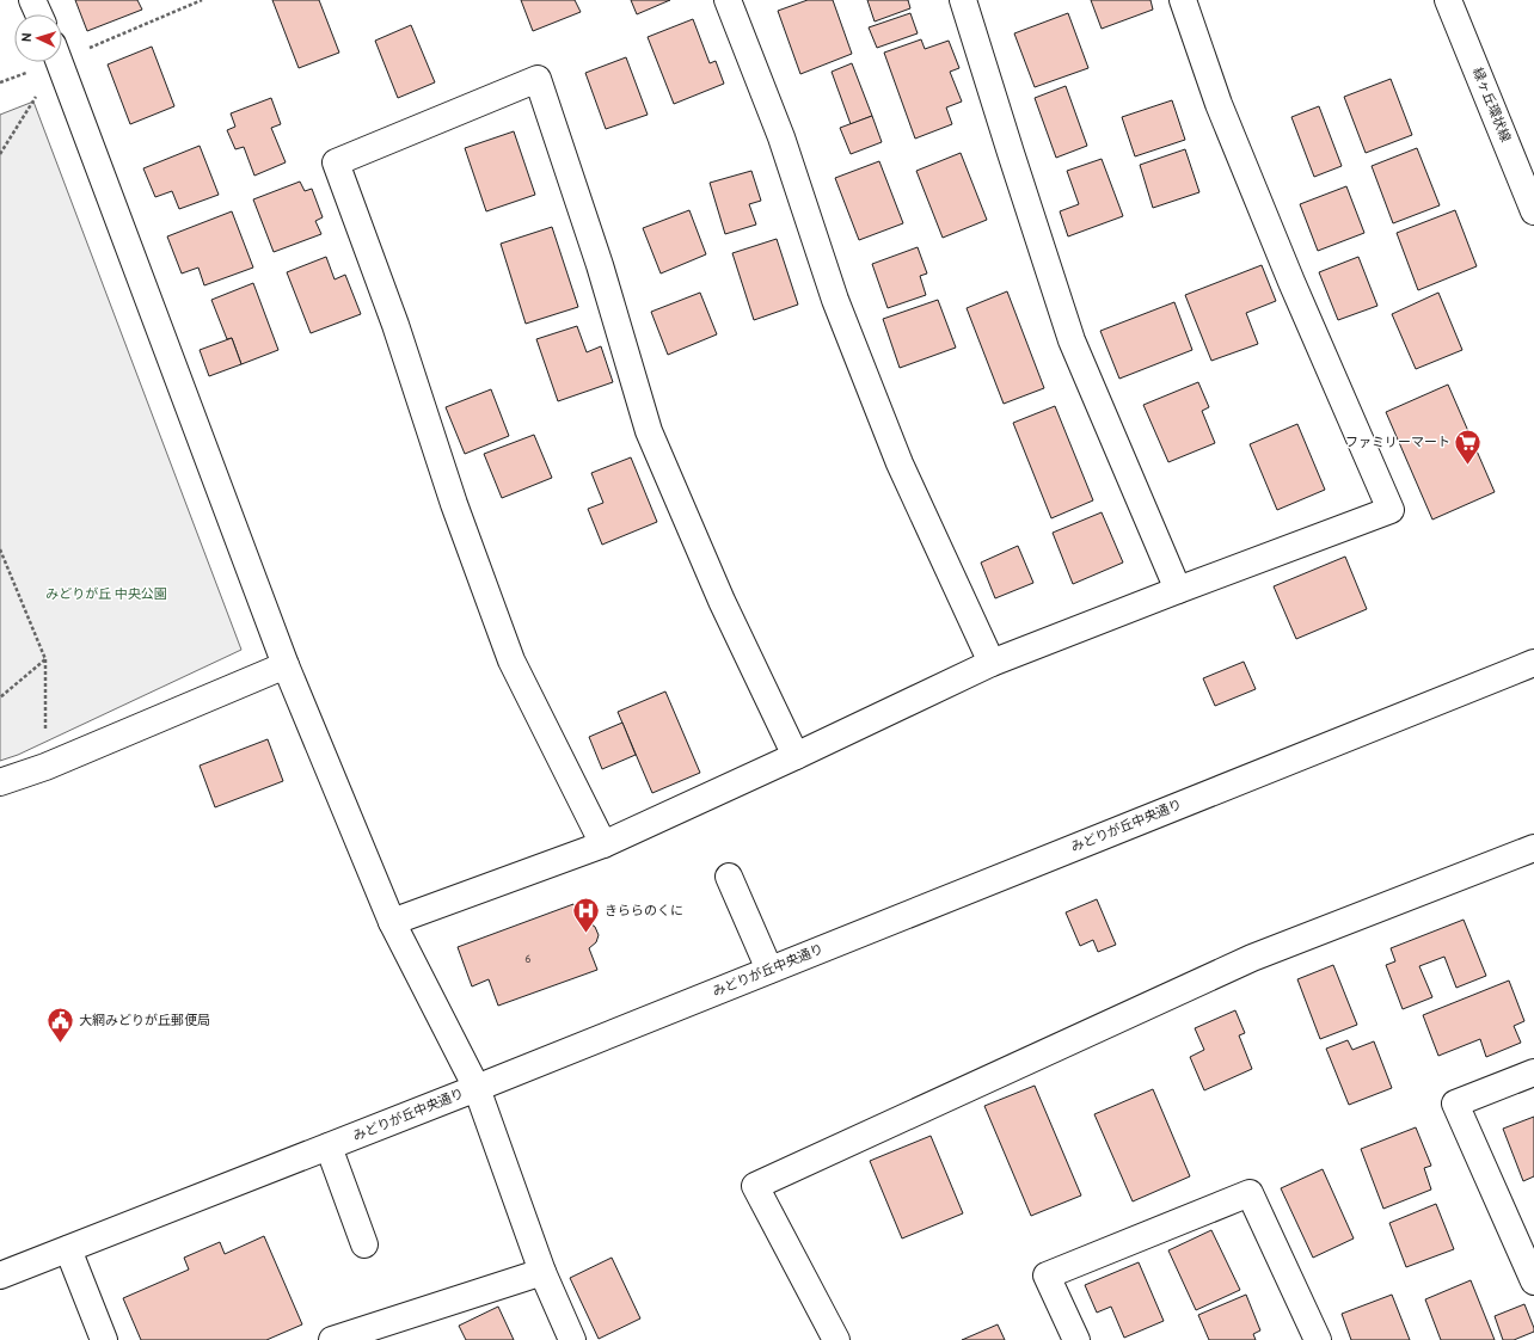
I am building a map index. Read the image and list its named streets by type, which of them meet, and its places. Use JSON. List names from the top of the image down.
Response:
{
  "streets": {
    "street": ["緑ヶ丘環状線", "みどりが丘中央通り"]
  },
  "parks": ["みどりが丘 中央公園"],
  "places": {
    "supermarket": ["ファミリーマート"],
    "hospital": ["きららのくに"],
    "public building": ["大網みどりが丘郵便局"]
  },
  "house_numbers": ["6"],
  "north": "left"
}
